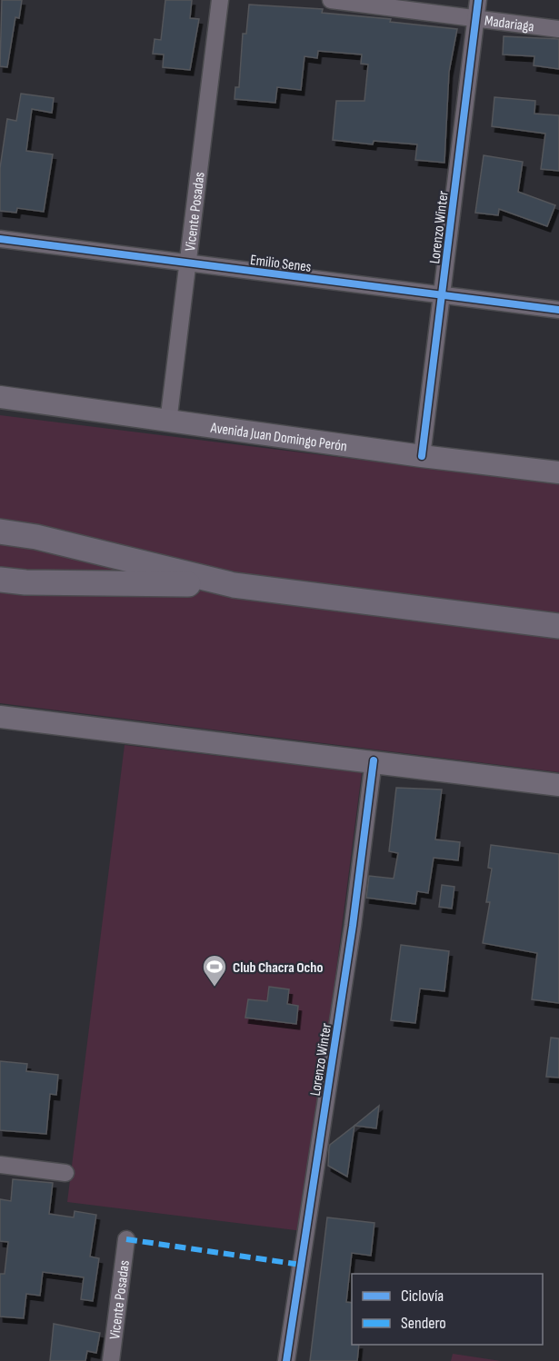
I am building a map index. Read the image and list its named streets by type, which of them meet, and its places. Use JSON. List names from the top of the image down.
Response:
{
  "streets": {
    "main road": ["Avenida Juan Domingo Perón"],
    "street": [
      "Madariaga",
      "Vicente Posadas",
      "Lorenzo Winter",
      "Emilio Senes"
    ]
  },
  "crossings": [
    ["Madariaga", "Lorenzo Winter"],
    ["Vicente Posadas", "Emilio Senes"],
    ["Vicente Posadas", "Avenida Juan Domingo Perón"],
    ["Lorenzo Winter", "Emilio Senes"],
    ["Lorenzo Winter", "Avenida Juan Domingo Perón"]
  ],
  "places": {
    "sports": ["Club Chacra Ocho"]
  },
  "legend": ["Ciclovía", "Sendero"]
}
